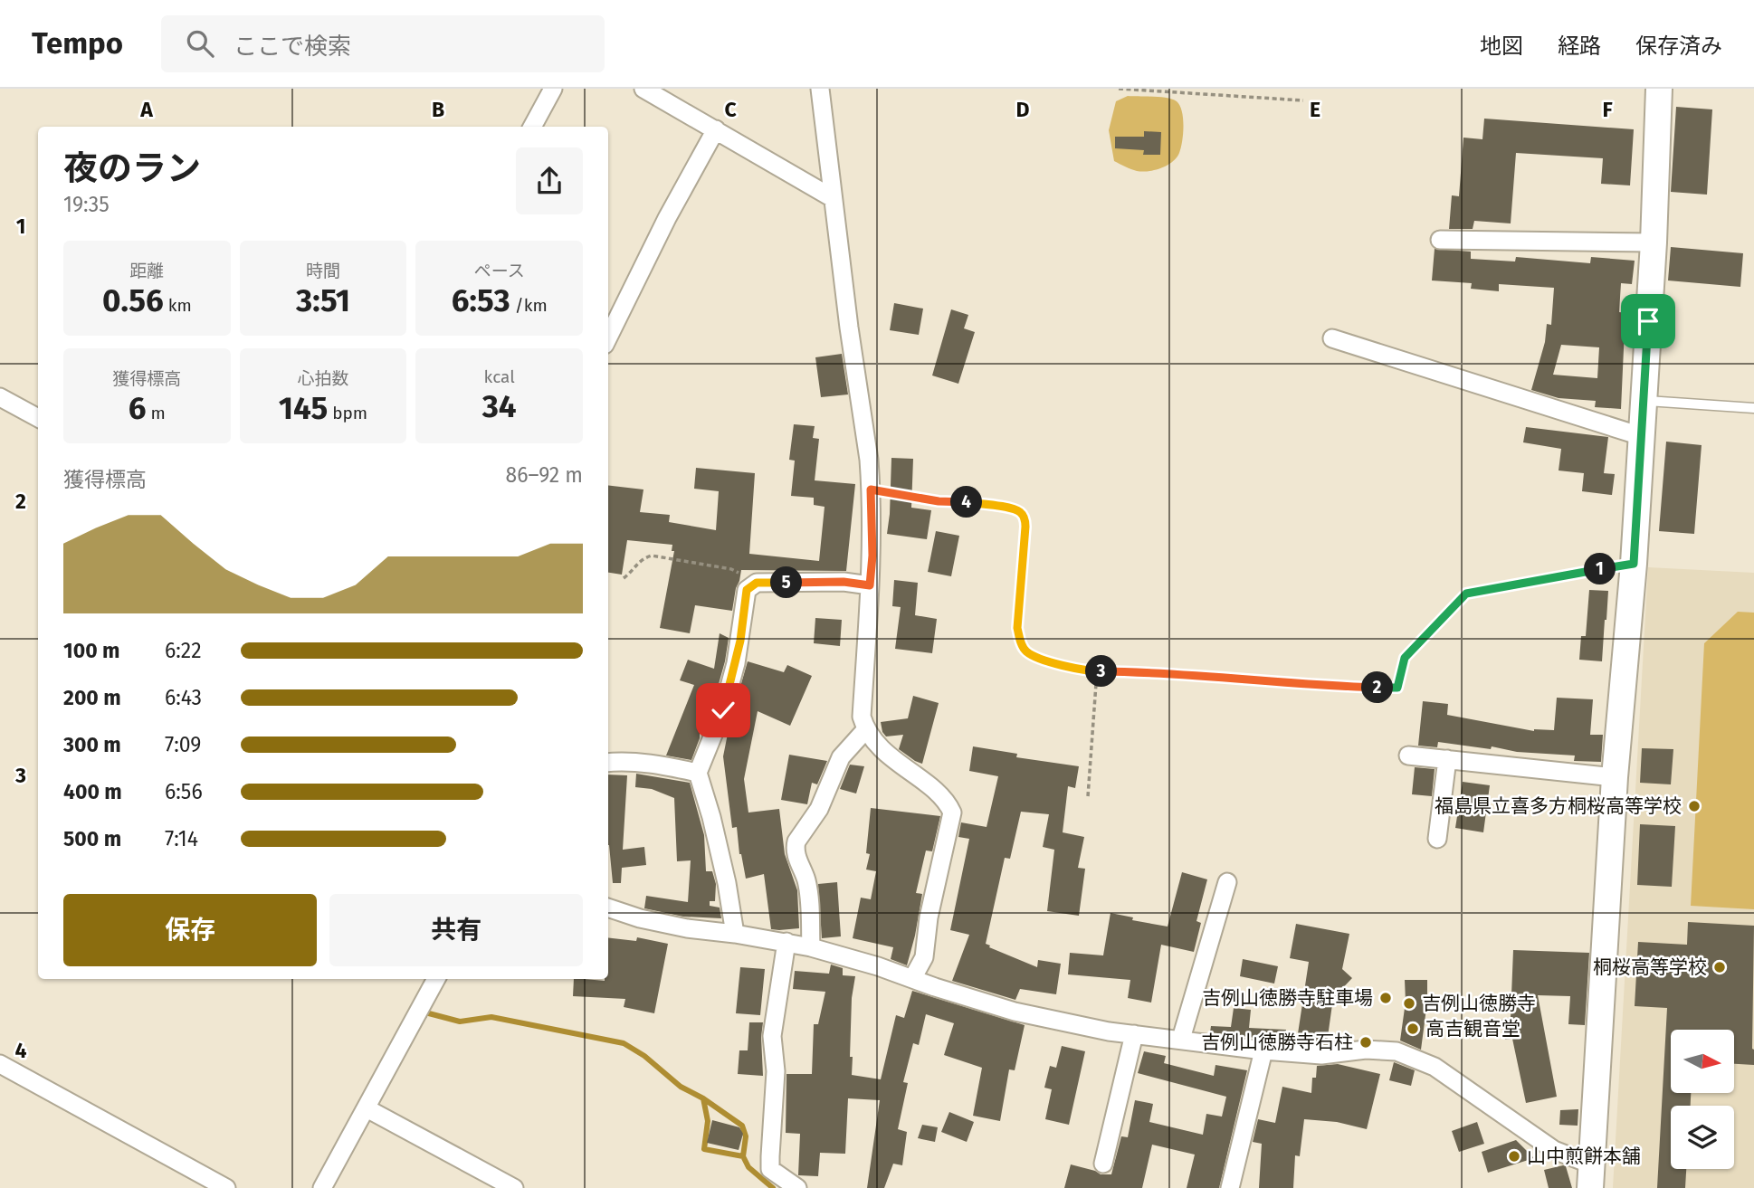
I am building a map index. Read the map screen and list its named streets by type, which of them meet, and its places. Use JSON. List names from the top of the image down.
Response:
{
  "places": [
    "福島県立喜多方桐桜高等学校",
    "桐桜高等学校",
    "吉例山徳勝寺駐車場",
    "吉例山徳勝寺",
    "高吉観音堂",
    "吉例山徳勝寺石柱",
    "山中煎餅本舗"
  ],
  "north": "right",
  "page": {
    "header": "Tempo",
    "search": "ここで検索",
    "nav": ["地図", "経路", "保存済み"],
    "heading": ["夜のラン", "19:35"],
    "stats": [
      ["距離", "0.56 km"],
      ["時間", "3:51"],
      ["ペース", "6:53 /km"],
      ["獲得標高", "6 m"],
      ["心拍数", "145 bpm"],
      ["kcal", "34"]
    ],
    "chart": ["獲得標高", "86–92 m"],
    "pins": [
      "4",
      "1",
      "5",
      "3",
      "2"
    ],
    "list": [
      {
        "name": "100 m",
        "note": "6:22"
      },
      {
        "name": "200 m",
        "note": "6:43"
      },
      {
        "name": "300 m",
        "note": "7:09"
      },
      {
        "name": "400 m",
        "note": "6:56"
      },
      {
        "name": "500 m",
        "note": "7:14"
      }
    ],
    "buttons": ["保存", "共有"]
  },
  "grid": {
    "columns": [
      "A",
      "B",
      "C",
      "D",
      "E",
      "F"
    ],
    "rows": [
      "1",
      "2",
      "3",
      "4"
    ]
  }
}
